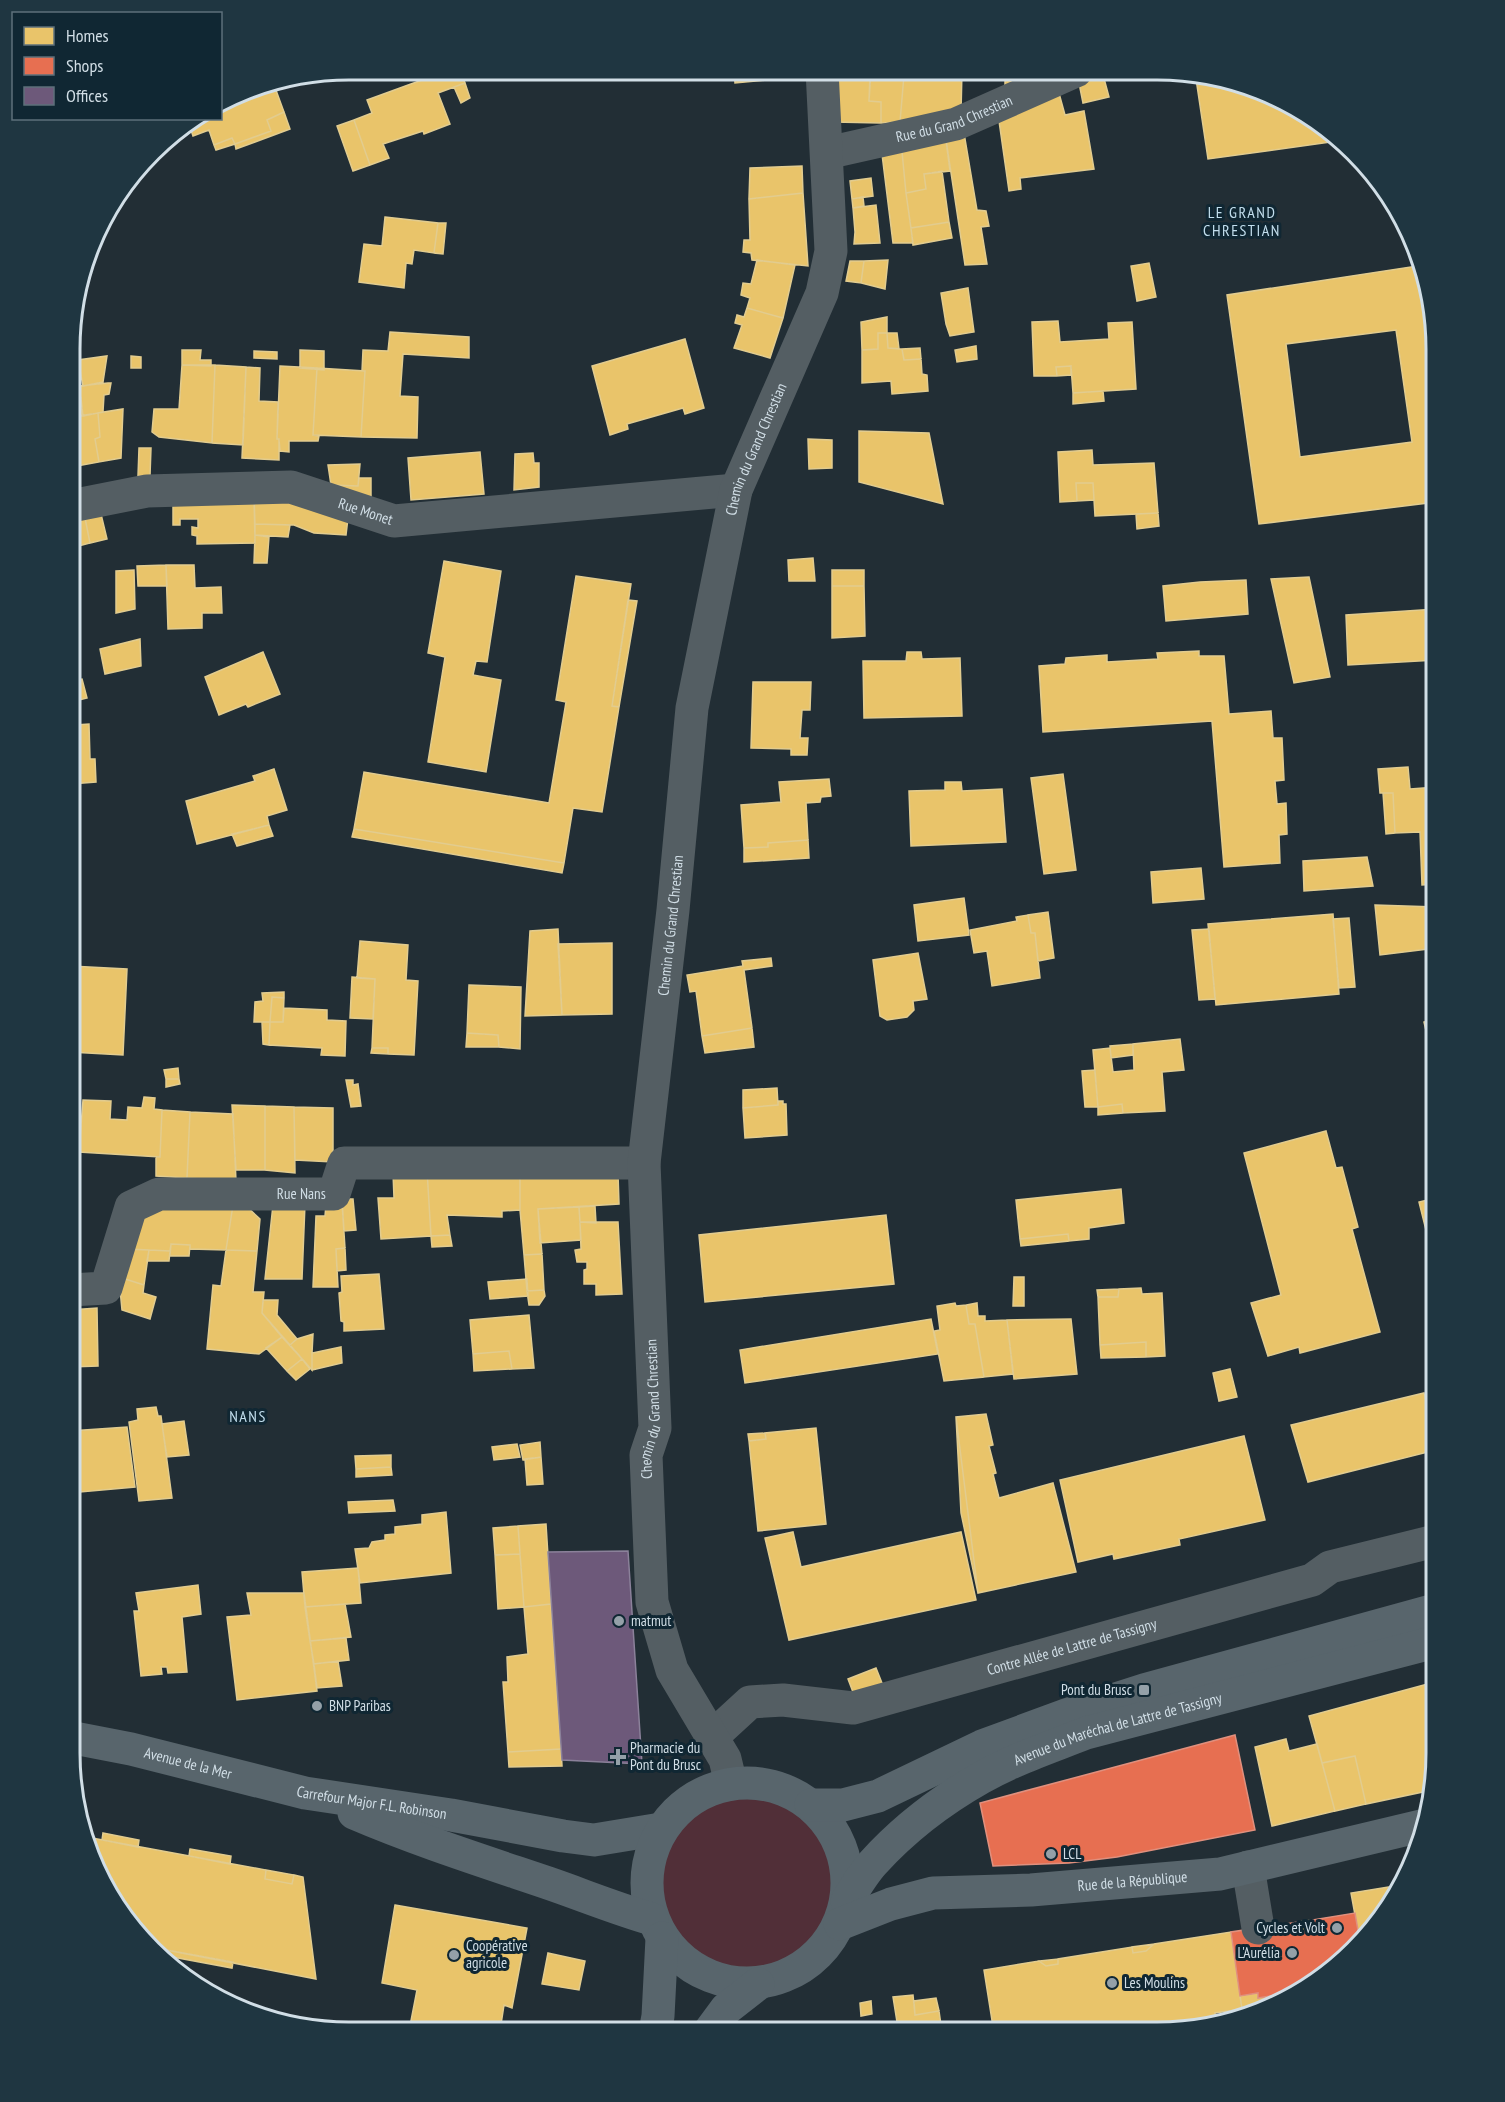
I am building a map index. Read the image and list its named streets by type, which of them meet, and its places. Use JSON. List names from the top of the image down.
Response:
{
  "streets": {
    "main road": [
      "Avenue du Maréchal de Lattre de Tassigny",
      "Avenue de la Mer",
      "Carrefour Major F.L. Robinson",
      "Rue de la République"
    ],
    "street": [
      "Rue du Grand Chrestian",
      "Chemin du Grand Chrestian",
      "Rue Monet",
      "Rue Nans",
      "Contre Allée de Lattre de Tassigny"
    ]
  },
  "crossings": [
    ["Rue du Grand Chrestian", "Chemin du Grand Chrestian"],
    ["Chemin du Grand Chrestian", "Rue Monet"],
    ["Chemin du Grand Chrestian", "Rue Nans"],
    ["Chemin du Grand Chrestian", "Contre Allée de Lattre de Tassigny"],
    ["Chemin du Grand Chrestian", "Avenue du Maréchal de Lattre de Tassigny"],
    ["Chemin du Grand Chrestian", "Carrefour Major F.L. Robinson"],
    ["Chemin du Grand Chrestian", "Rue de la République"],
    ["Avenue du Maréchal de Lattre de Tassigny", "Carrefour Major F.L. Robinson"],
    ["Avenue du Maréchal de Lattre de Tassigny", "Rue de la République"],
    ["Avenue de la Mer", "Carrefour Major F.L. Robinson"],
    ["Carrefour Major F.L. Robinson", "Rue de la République"]
  ],
  "districts": ["LE GRAND CHRESTIAN", "NANS"],
  "places": {
    "other": [
      "matmut",
      "BNP Paribas",
      "LCL",
      "Cycles et Volt",
      "L'Aurélia",
      "Coopérative agricole",
      "Les Moulins"
    ],
    "transit": ["Pont du Brusc"],
    "health": ["Pharmacie du Pont du Brusc"]
  },
  "legend": ["Homes", "Shops", "Offices"]
}
